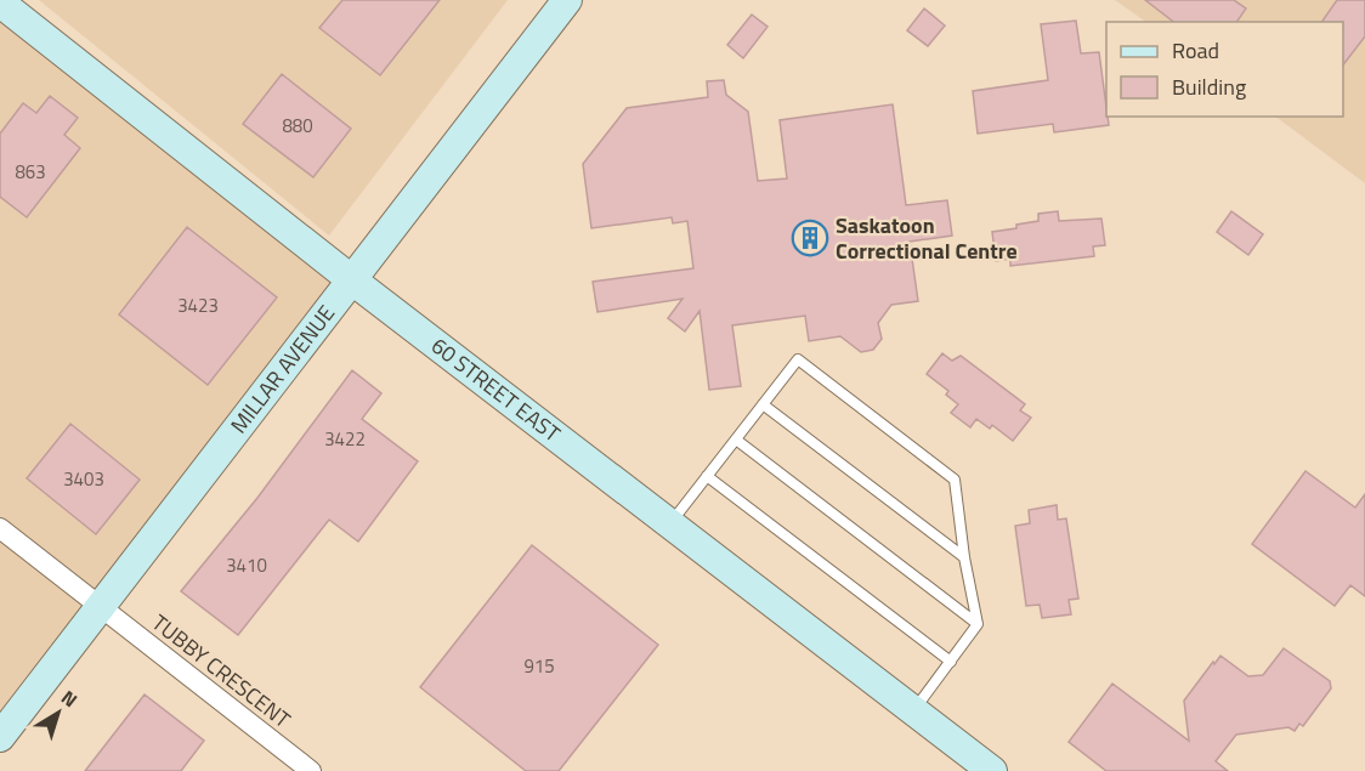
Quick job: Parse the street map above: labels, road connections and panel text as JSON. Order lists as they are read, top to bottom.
{
  "streets": {
    "street": ["MILLAR AVENUE", "60 STREET EAST", "TUBBY CRESCENT"]
  },
  "crossings": [
    ["MILLAR AVENUE", "60 STREET EAST"],
    ["MILLAR AVENUE", "TUBBY CRESCENT"]
  ],
  "places": {
    "building": ["Saskatoon Correctional Centre"]
  },
  "house_numbers": [
    "880",
    "863",
    "3423",
    "3422",
    "3403",
    "3410",
    "915"
  ],
  "legend": ["Road", "Building"],
  "north": "top right"
}
